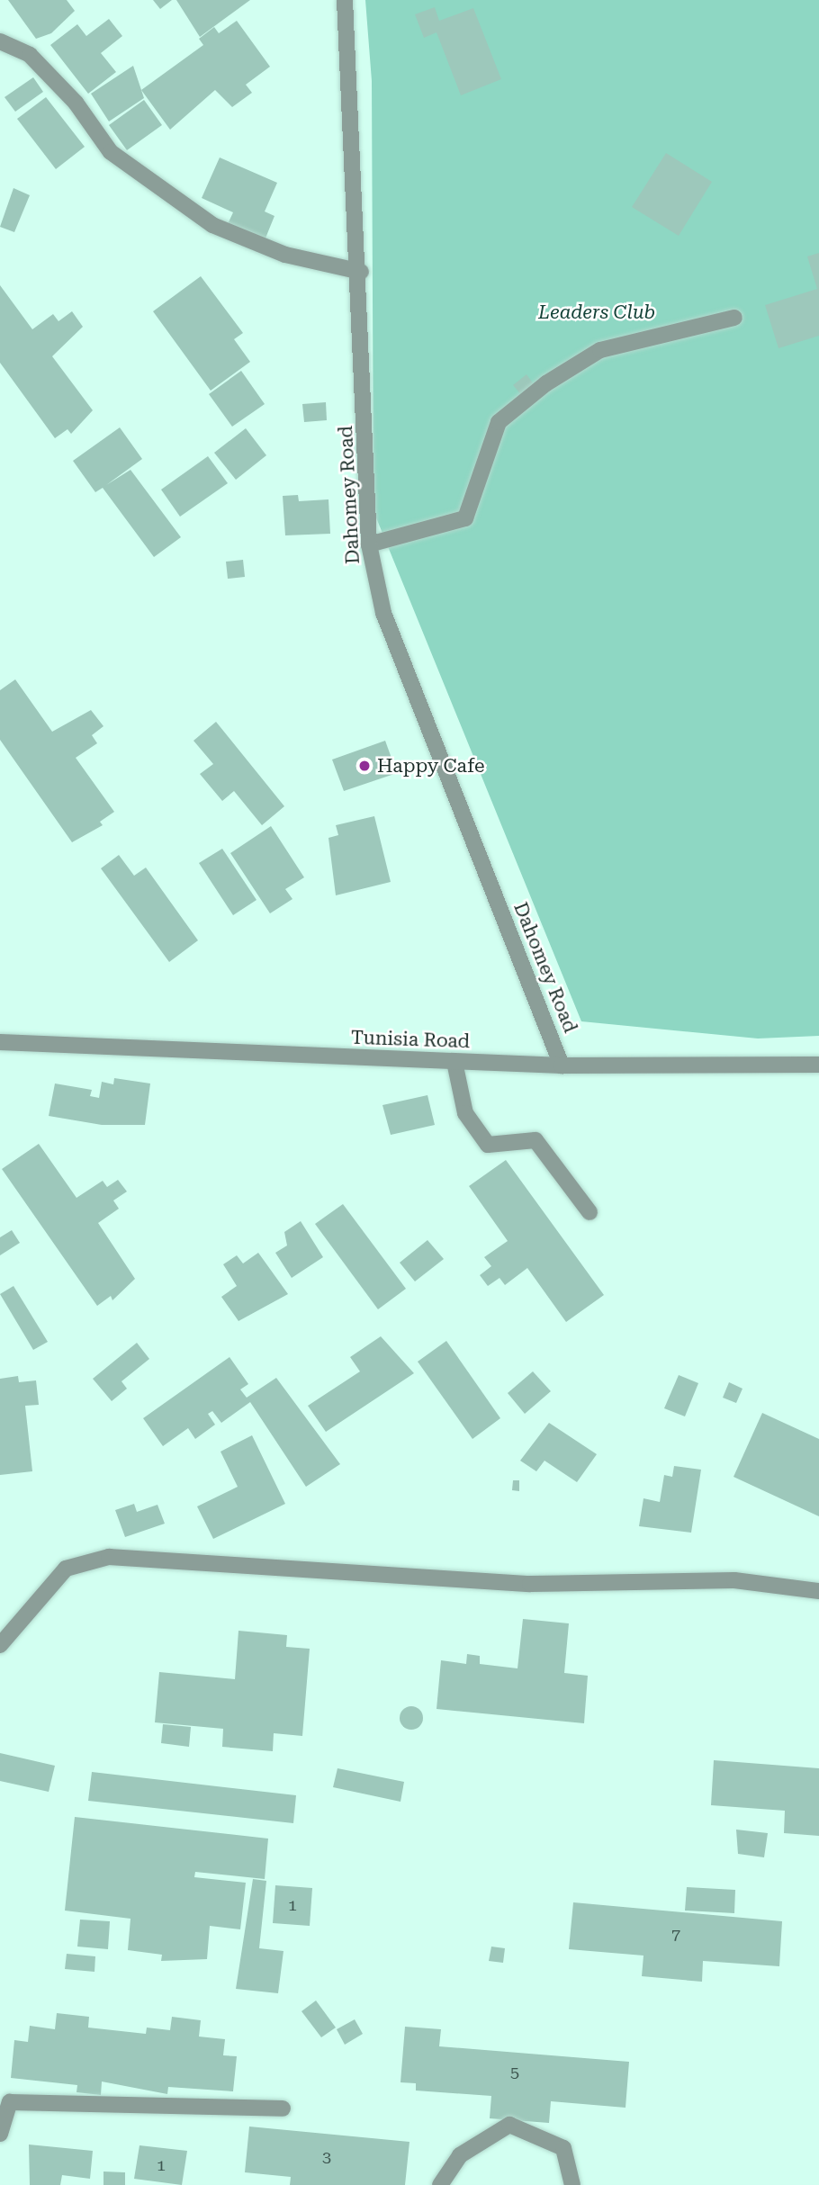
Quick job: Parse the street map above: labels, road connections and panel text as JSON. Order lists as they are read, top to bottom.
{
  "streets": {
    "street": ["Dahomey Road", "Tunisia Road"]
  },
  "crossings": [
    ["Dahomey Road", "Tunisia Road"]
  ],
  "parks": ["Leaders Club"],
  "places": ["Happy Cafe"],
  "house_numbers": [
    "1",
    "7",
    "5",
    "3",
    "1"
  ]
}
